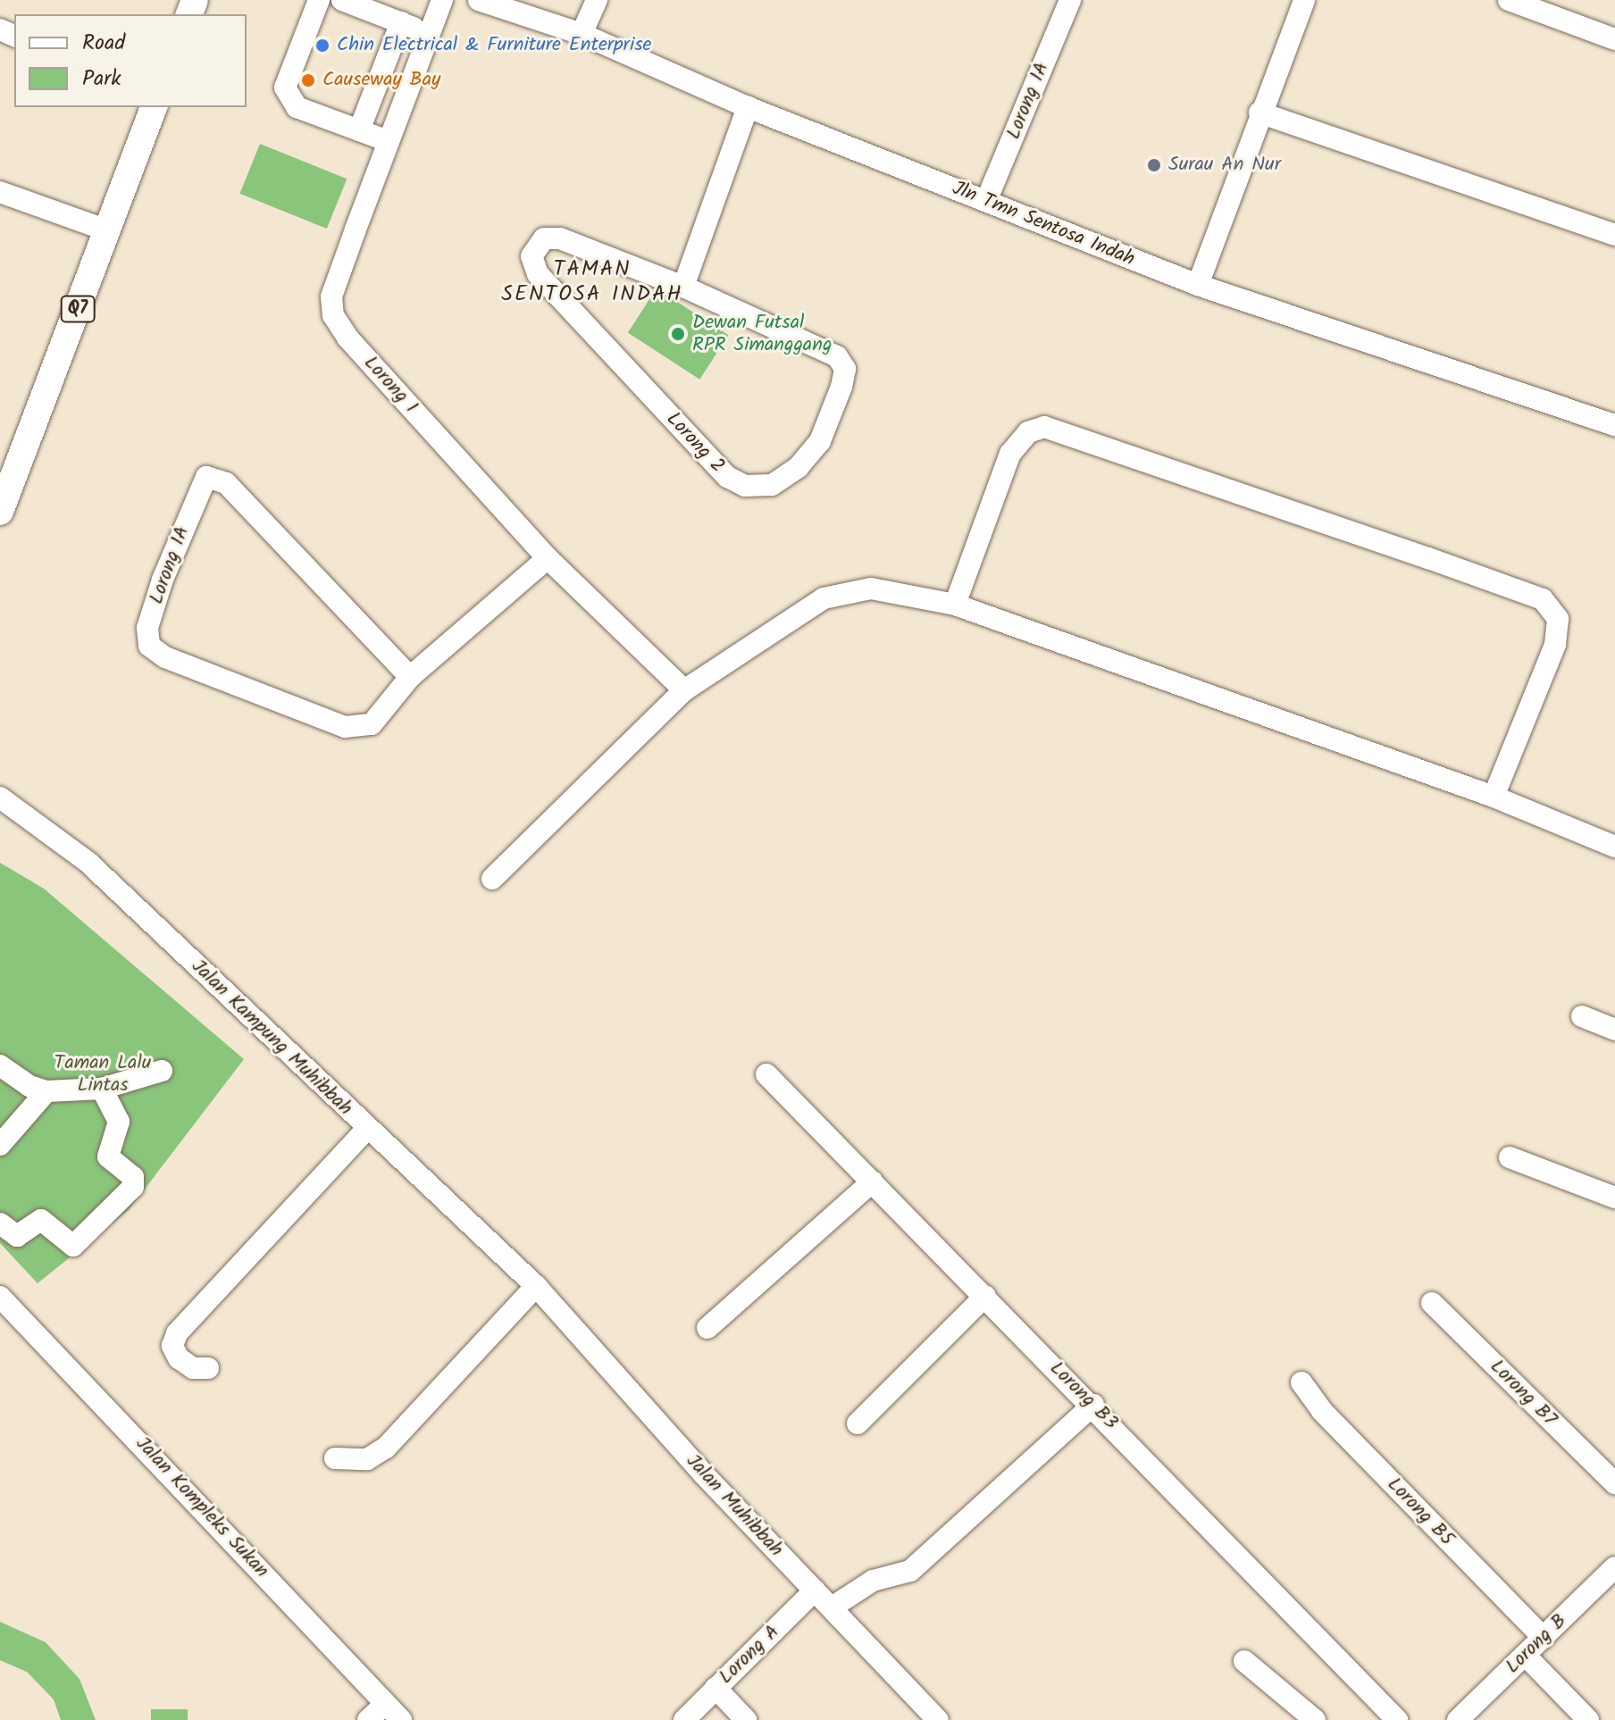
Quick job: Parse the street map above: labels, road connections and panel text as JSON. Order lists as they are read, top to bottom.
{
  "streets": {
    "main road": ["Q7"],
    "street": [
      "Lorong 1A",
      "Jln Tmn Sentosa Indah",
      "Lorong 1",
      "Lorong 2",
      "Jalan Kampung Muhibbah",
      "Lorong B7",
      "Lorong B3",
      "Jalan Muhibbah",
      "Jalan Kompleks Sukan",
      "Lorong B5",
      "Lorong B",
      "Lorong A"
    ]
  },
  "crossings": [
    ["Lorong 1A", "Jln Tmn Sentosa Indah"],
    ["Lorong 1A", "Lorong 1"],
    ["Jalan Kampung Muhibbah", "Jalan Muhibbah"],
    ["Jalan Muhibbah", "Lorong A"],
    ["Lorong B5", "Lorong B"]
  ],
  "districts": ["TAMAN SENTOSA INDAH"],
  "parks": ["Taman Lalu Lintas"],
  "places": [
    "Chin Electrical & Furniture Enterprise",
    "Causeway Bay",
    "Surau An Nur",
    "Dewan Futsal RPR Simanggang"
  ],
  "legend": ["Road", "Park"]
}
